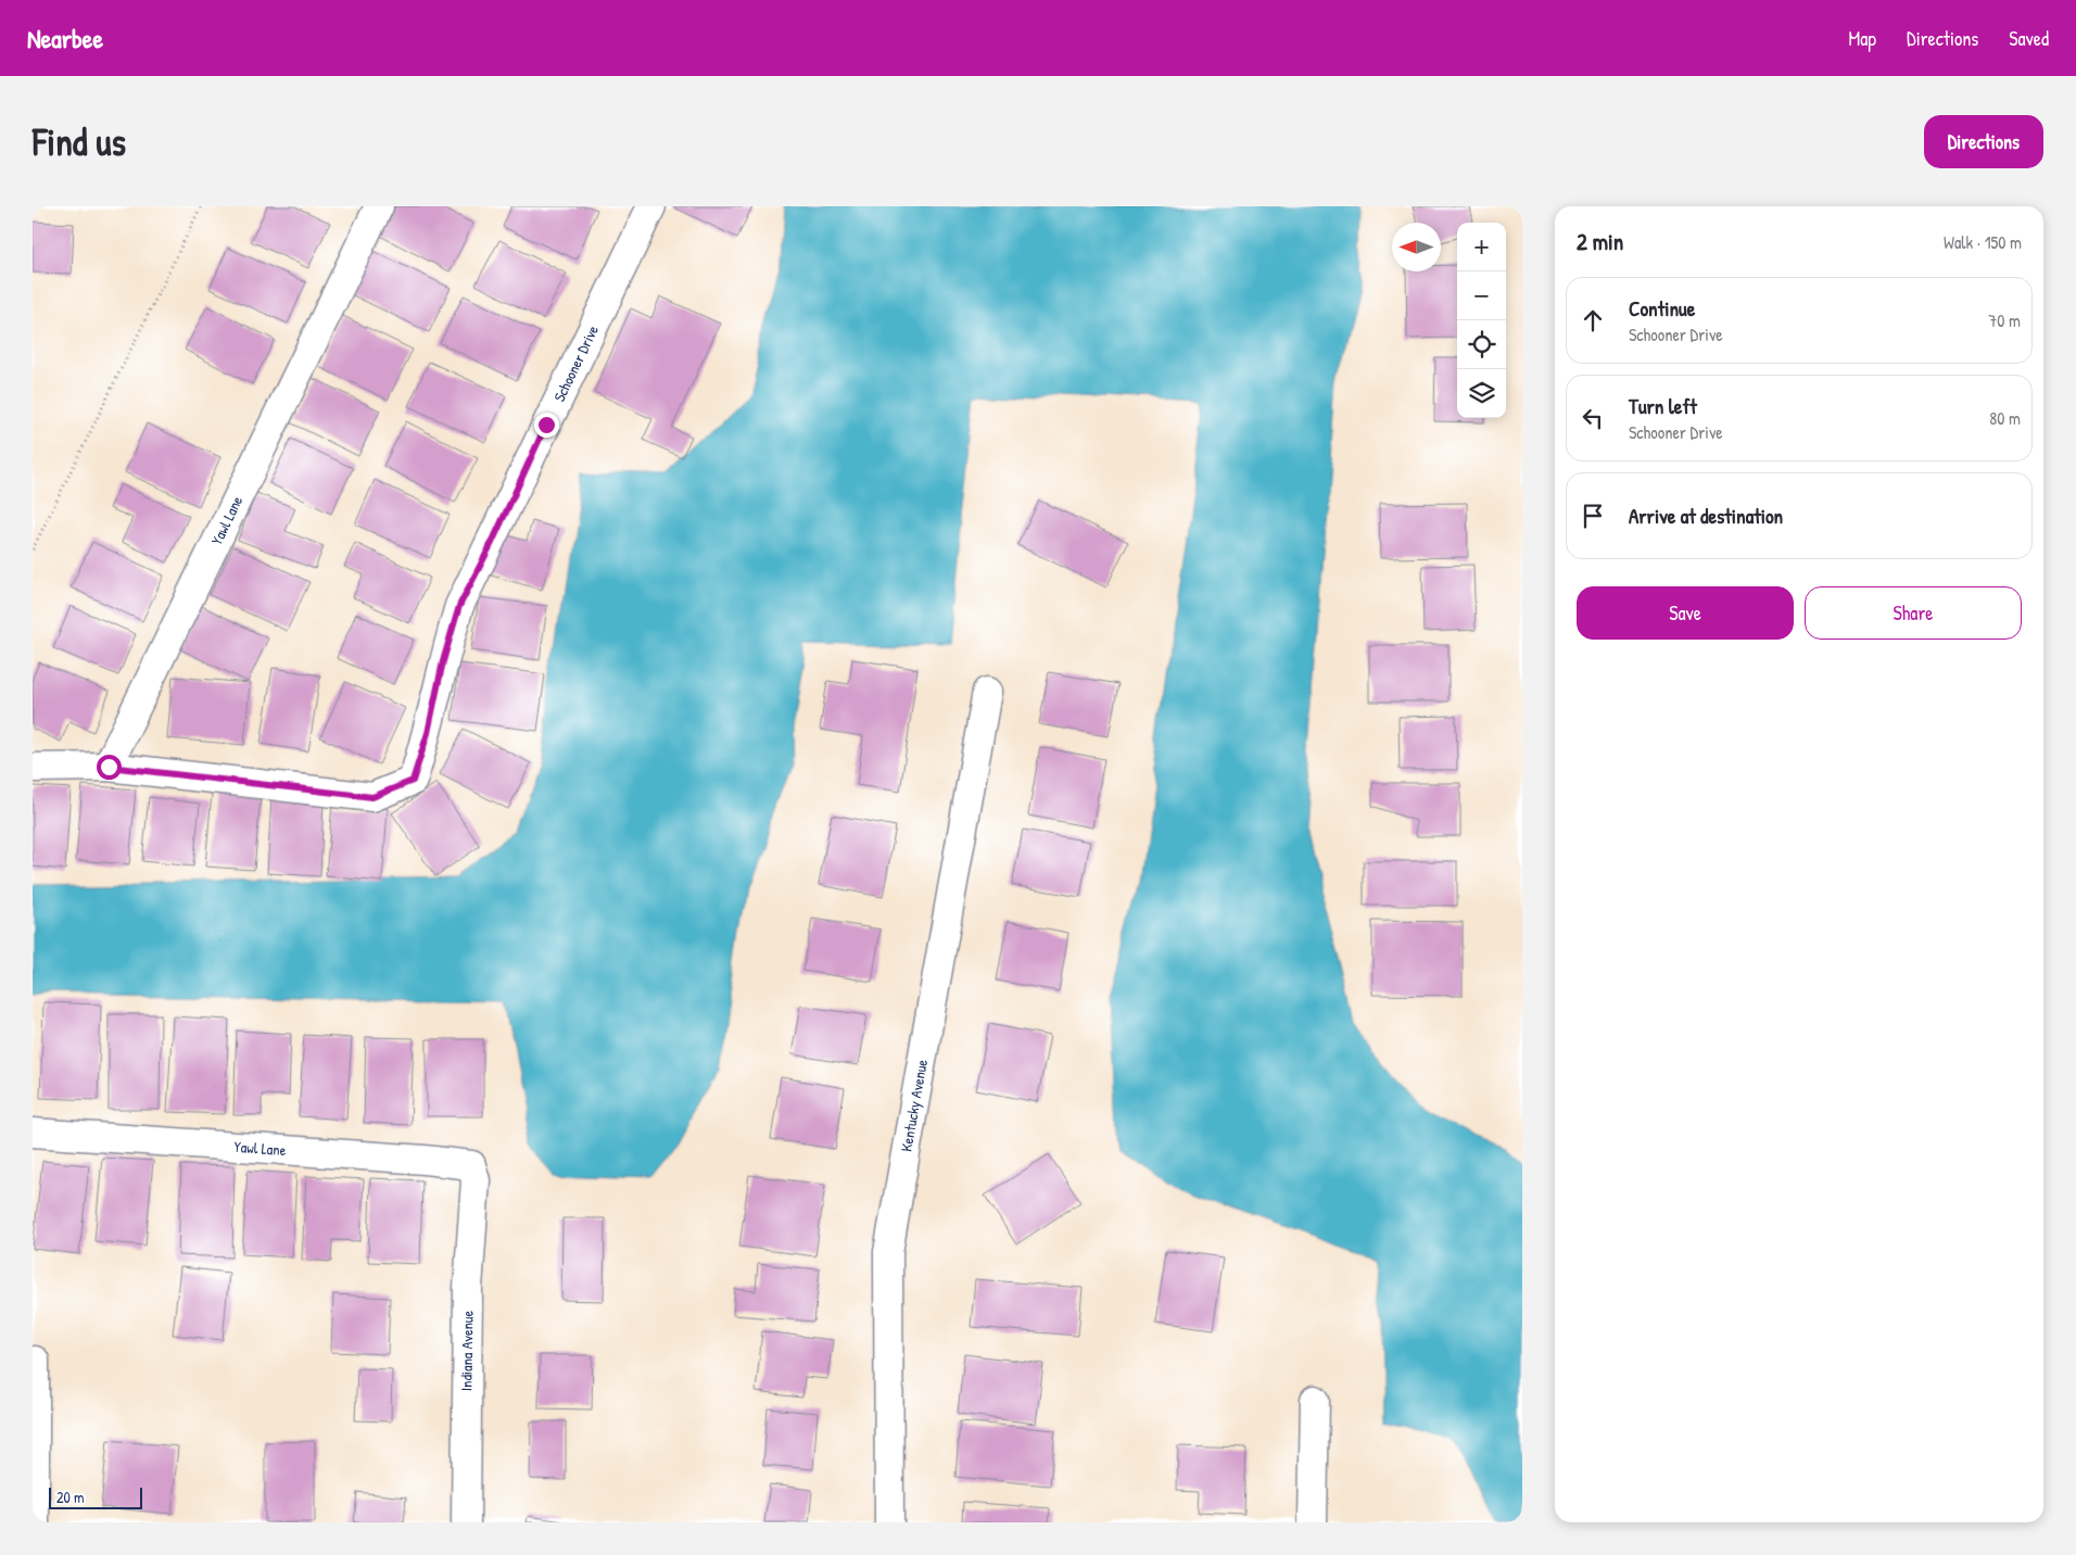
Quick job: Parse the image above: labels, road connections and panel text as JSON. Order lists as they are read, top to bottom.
{
  "streets": {
    "street": [
      "Schooner Drive",
      "Yawl Lane",
      "Kentucky Avenue",
      "Indiana Avenue"
    ]
  },
  "crossings": [
    ["Schooner Drive", "Yawl Lane"],
    ["Yawl Lane", "Indiana Avenue"]
  ],
  "scale_bar": "20 m",
  "north": "left",
  "page": {
    "header": "Nearbee",
    "nav": ["Map", "Directions", "Saved"],
    "buttons": [
      "Directions",
      ["Save", "Share"]
    ],
    "title": "Find us",
    "heading": ["2 min", "Walk · 150 m"],
    "map_buttons": ["+", "−"],
    "list": [
      ["Continue", "Schooner Drive", "70 m"],
      ["Turn left", "Schooner Drive", "80 m"],
      "Arrive at destination"
    ],
    "scale": "20 m"
  }
}
